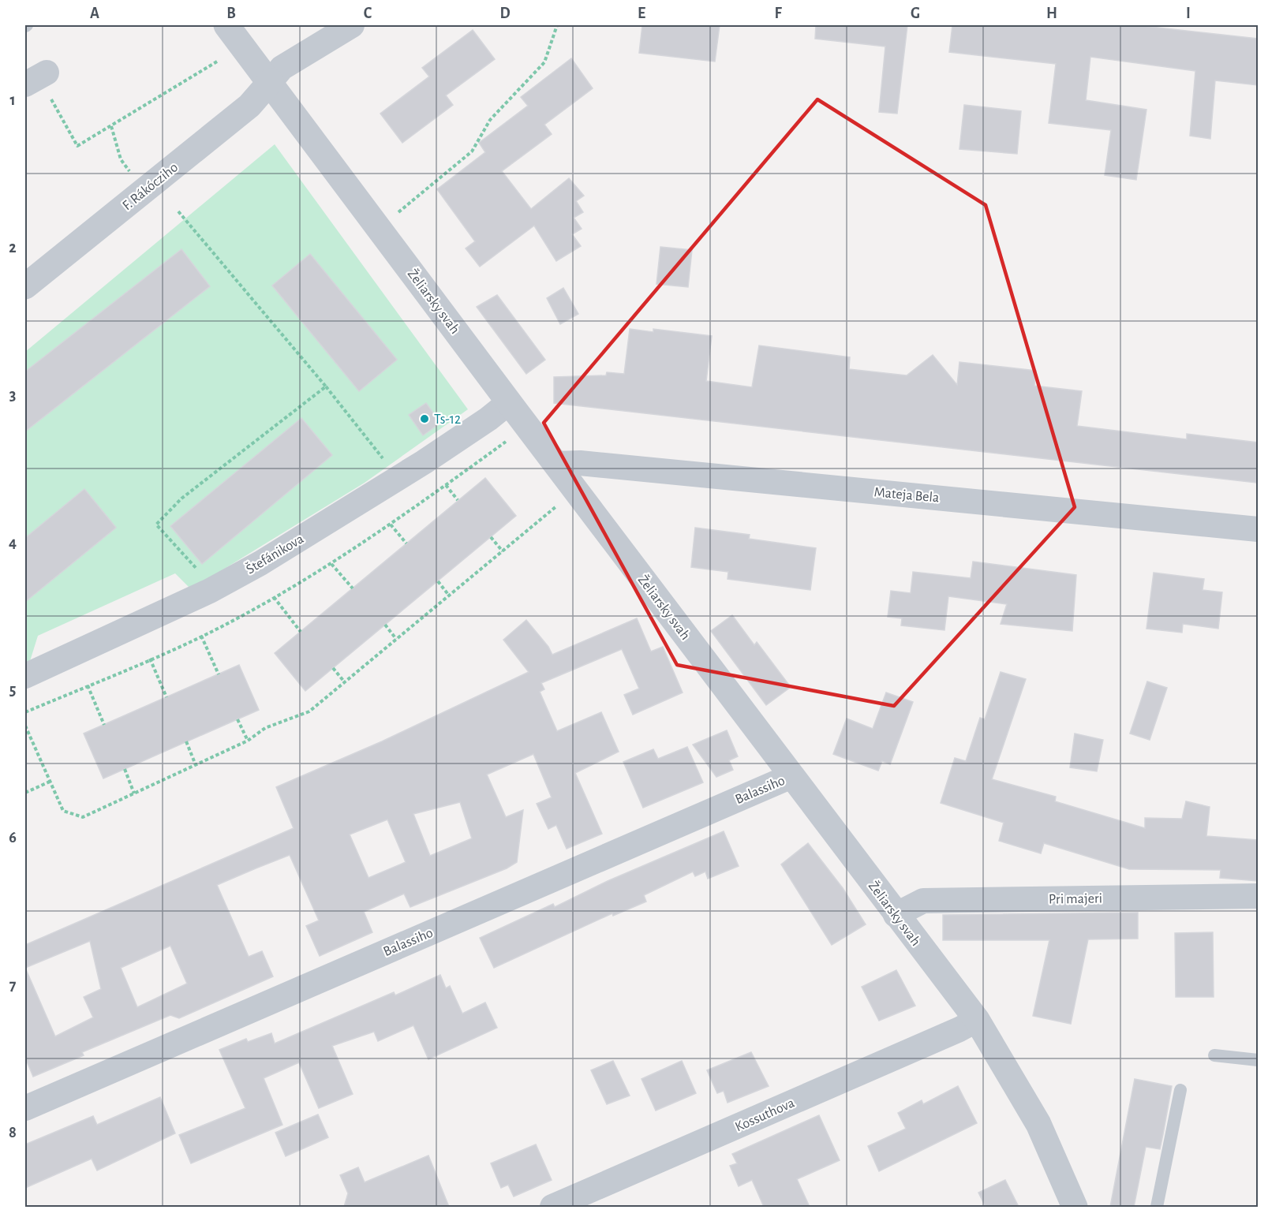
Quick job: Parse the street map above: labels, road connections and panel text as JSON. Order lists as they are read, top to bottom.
{
  "streets": {
    "street": [
      "F. Rákócziho",
      "Želiarsky svah",
      "Mateja Bela",
      "Štefánikova",
      "Balassiho",
      "Pri majeri",
      "Kossuthova"
    ]
  },
  "crossings": [
    ["F. Rákócziho", "Želiarsky svah"],
    ["Želiarsky svah", "Mateja Bela"],
    ["Želiarsky svah", "Štefánikova"],
    ["Želiarsky svah", "Balassiho"],
    ["Želiarsky svah", "Pri majeri"],
    ["Želiarsky svah", "Kossuthova"]
  ],
  "places": ["Ts-12"],
  "grid": {
    "columns": [
      "A",
      "B",
      "C",
      "D",
      "E",
      "F",
      "G",
      "H",
      "I"
    ],
    "rows": [
      "1",
      "2",
      "3",
      "4",
      "5",
      "6",
      "7",
      "8"
    ]
  }
}
